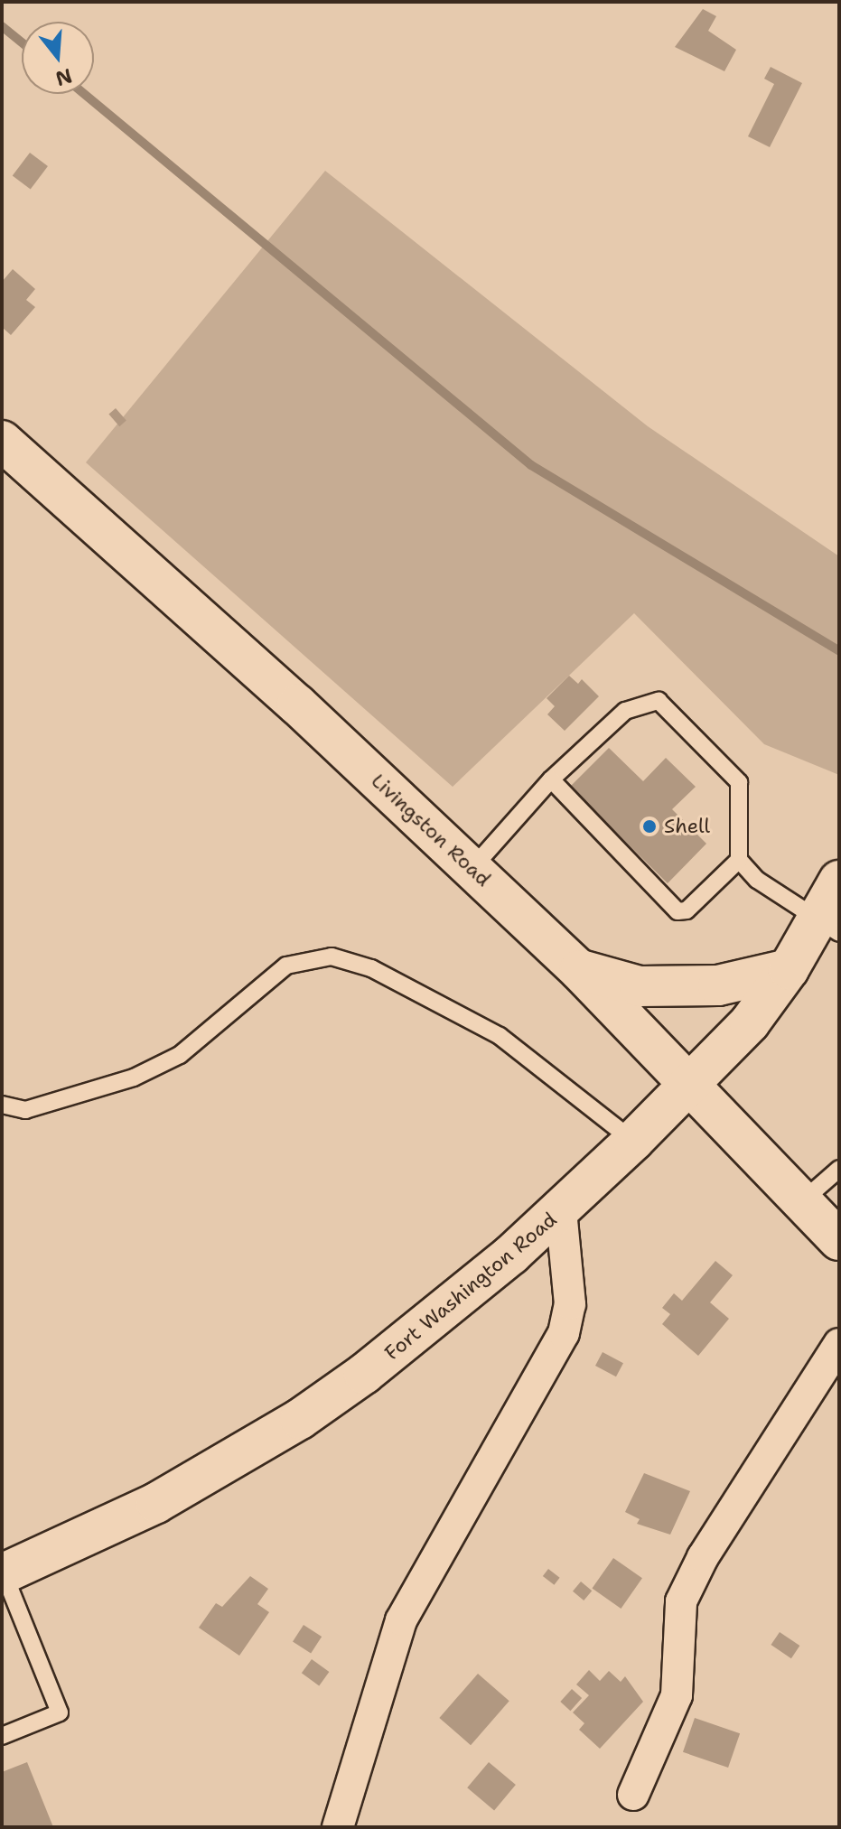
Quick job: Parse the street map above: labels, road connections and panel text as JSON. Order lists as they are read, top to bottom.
{
  "streets": {
    "main road": ["Livingston Road", "Fort Washington Road"]
  },
  "crossings": [
    ["Livingston Road", "Fort Washington Road"]
  ],
  "places": ["Shell"],
  "north": "bottom"
}
